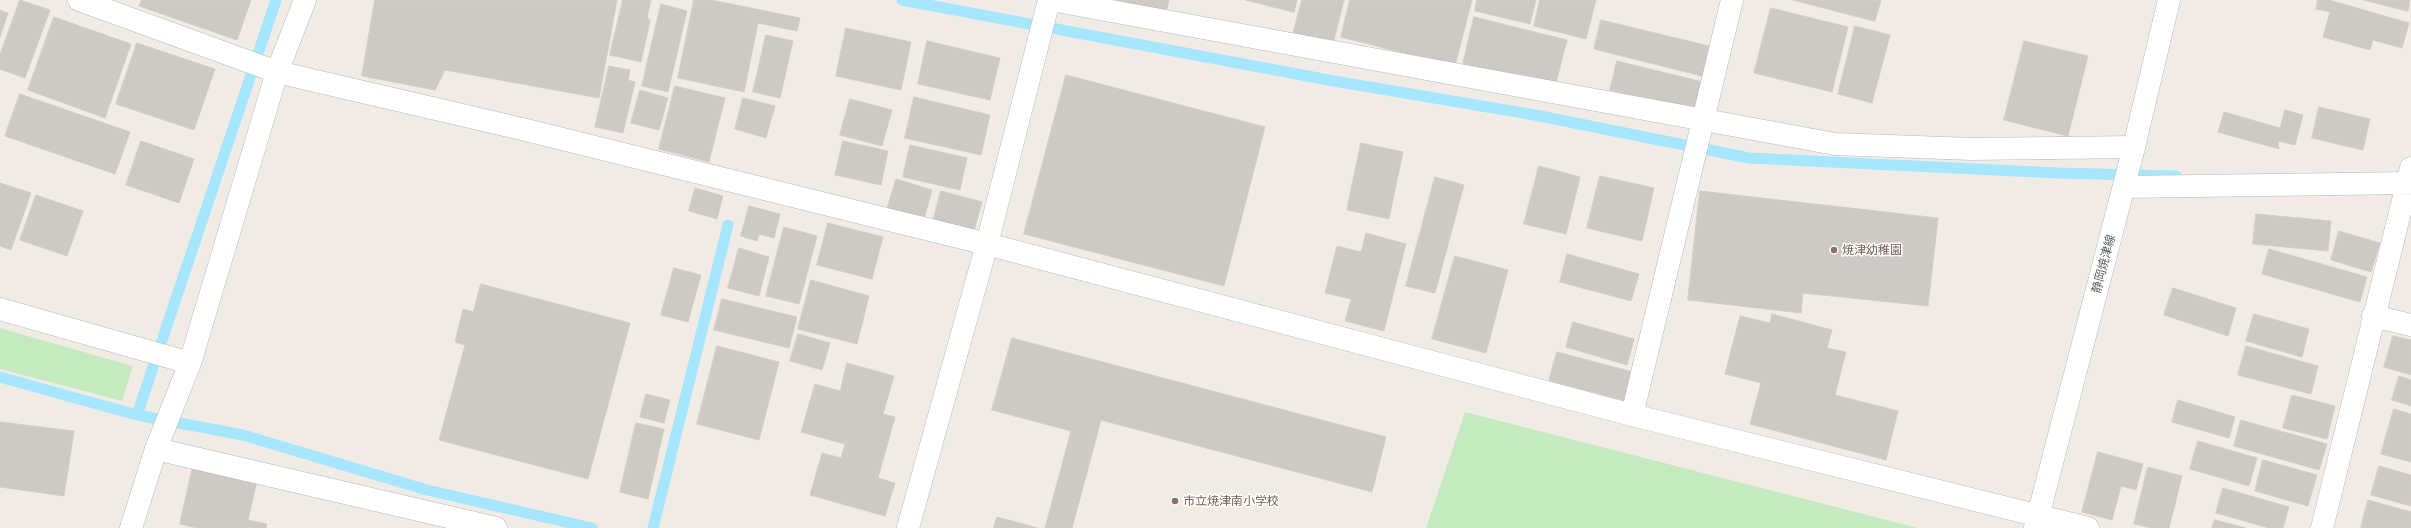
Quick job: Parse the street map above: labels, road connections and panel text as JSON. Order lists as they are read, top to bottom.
{
  "streets": {
    "street": ["静岡焼津線"]
  },
  "places": ["焼津幼稚園", "市立焼津南小学校"]
}
